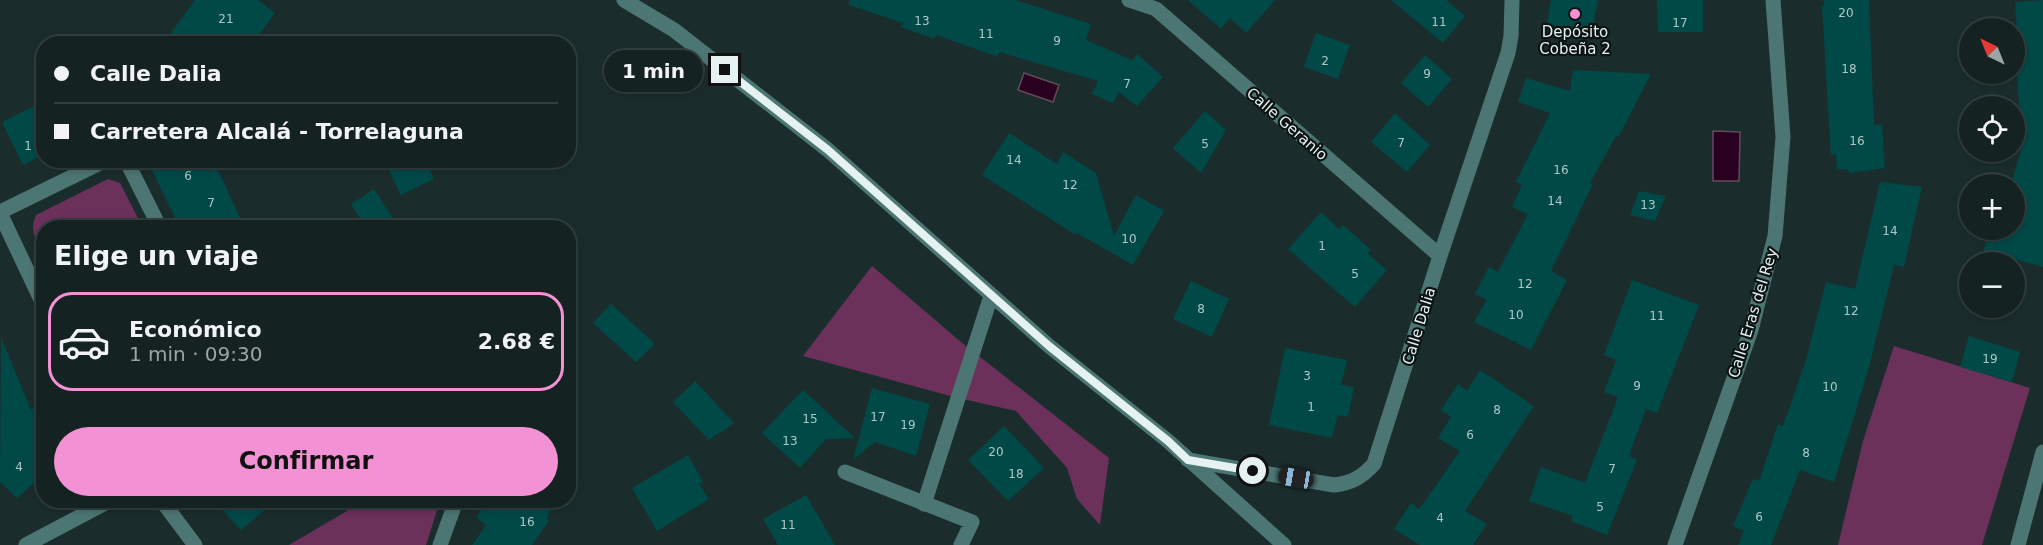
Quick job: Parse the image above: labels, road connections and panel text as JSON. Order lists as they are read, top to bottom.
{
  "streets": {
    "street": ["Calle Geranio", "Calle Eras del Rey", "Calle Dalia"]
  },
  "crossings": [
    ["Calle Geranio", "Calle Dalia"]
  ],
  "places": ["Depósito Cobeña 2"],
  "house_numbers": [
    "20",
    "21",
    "13",
    "11",
    "17",
    "11",
    "9",
    "2",
    "18",
    "9",
    "7",
    "16",
    "7",
    "5",
    "1",
    "14",
    "16",
    "6",
    "12",
    "14",
    "7",
    "13",
    "14",
    "10",
    "1",
    "5",
    "12",
    "8",
    "12",
    "10",
    "11",
    "19",
    "3",
    "9",
    "10",
    "1",
    "8",
    "17",
    "15",
    "19",
    "6",
    "13",
    "20",
    "8",
    "4",
    "7",
    "18",
    "5",
    "6",
    "4",
    "16",
    "11"
  ],
  "north": "top left",
  "page": {
    "map_buttons": ["+", "−"],
    "banner": ["Calle Dalia", "Carretera Alcalá - Torrelaguna"],
    "bubble": "1 min",
    "heading": "Elige un viaje",
    "list": [
      {
        "name": "Económico",
        "note": "1 min · 09:30",
        "value": "2.68 €"
      }
    ],
    "buttons": "Confirmar"
  }
}
